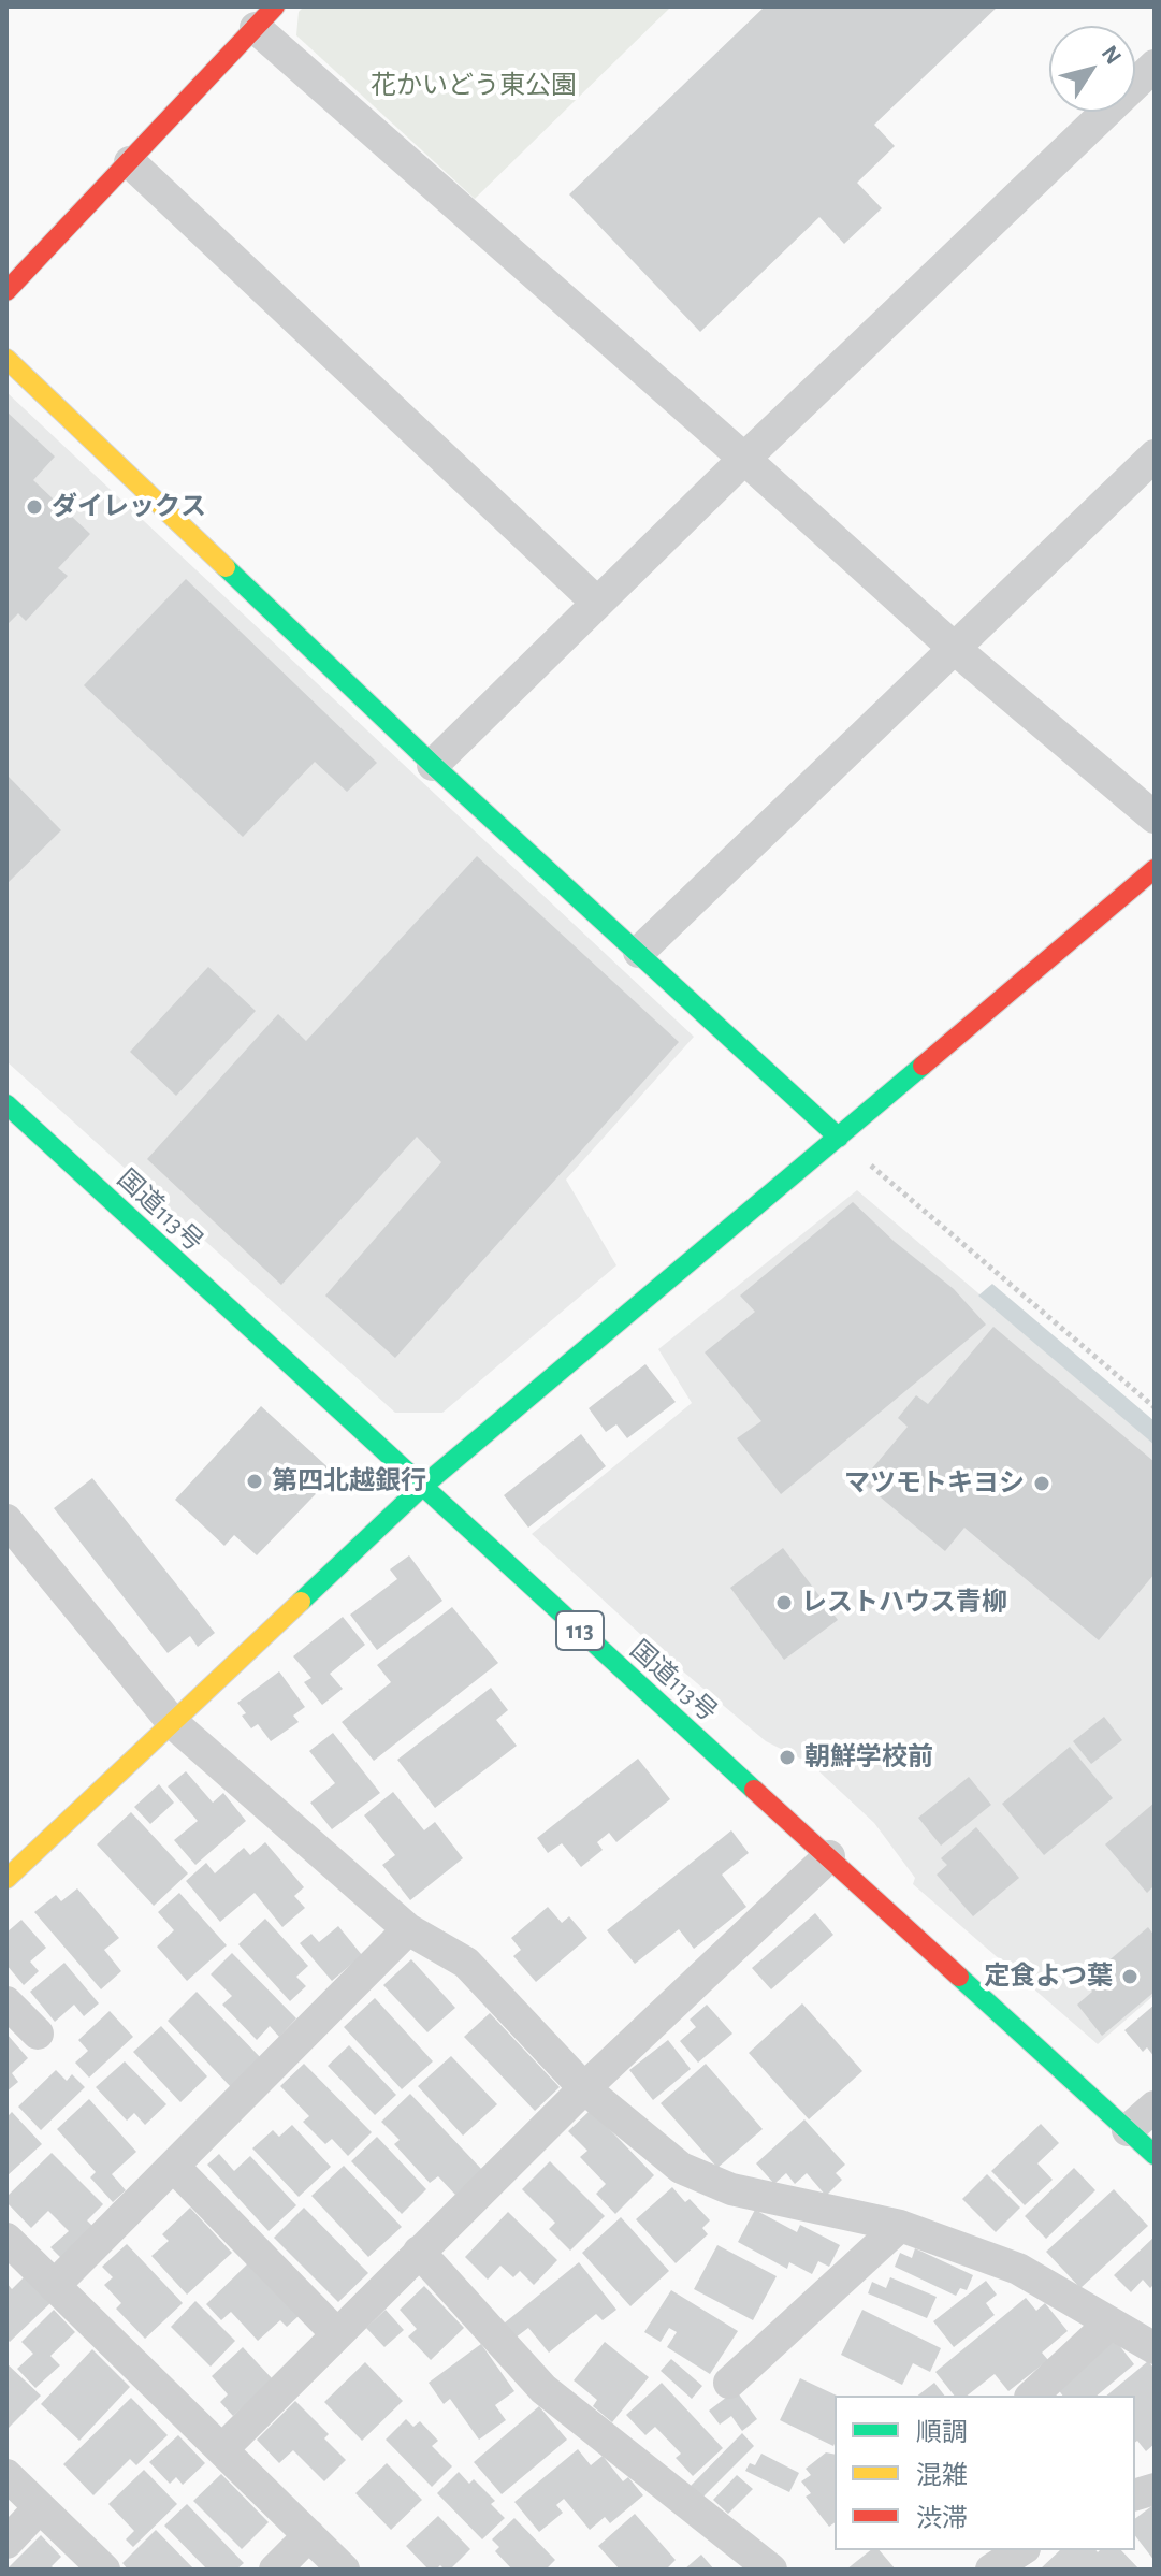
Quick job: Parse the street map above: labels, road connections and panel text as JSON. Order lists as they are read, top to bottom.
{
  "streets": {
    "main road": ["国道113号", "113"]
  },
  "parks": ["花かいどう東公園"],
  "places": [
    "ダイレックス",
    "第四北越銀行",
    "マツモトキヨシ",
    "レストハウス青柳",
    "朝鮮学校前",
    "定食よつ葉"
  ],
  "legend": ["順調", "混雑", "渋滞"],
  "north": "top right"
}
